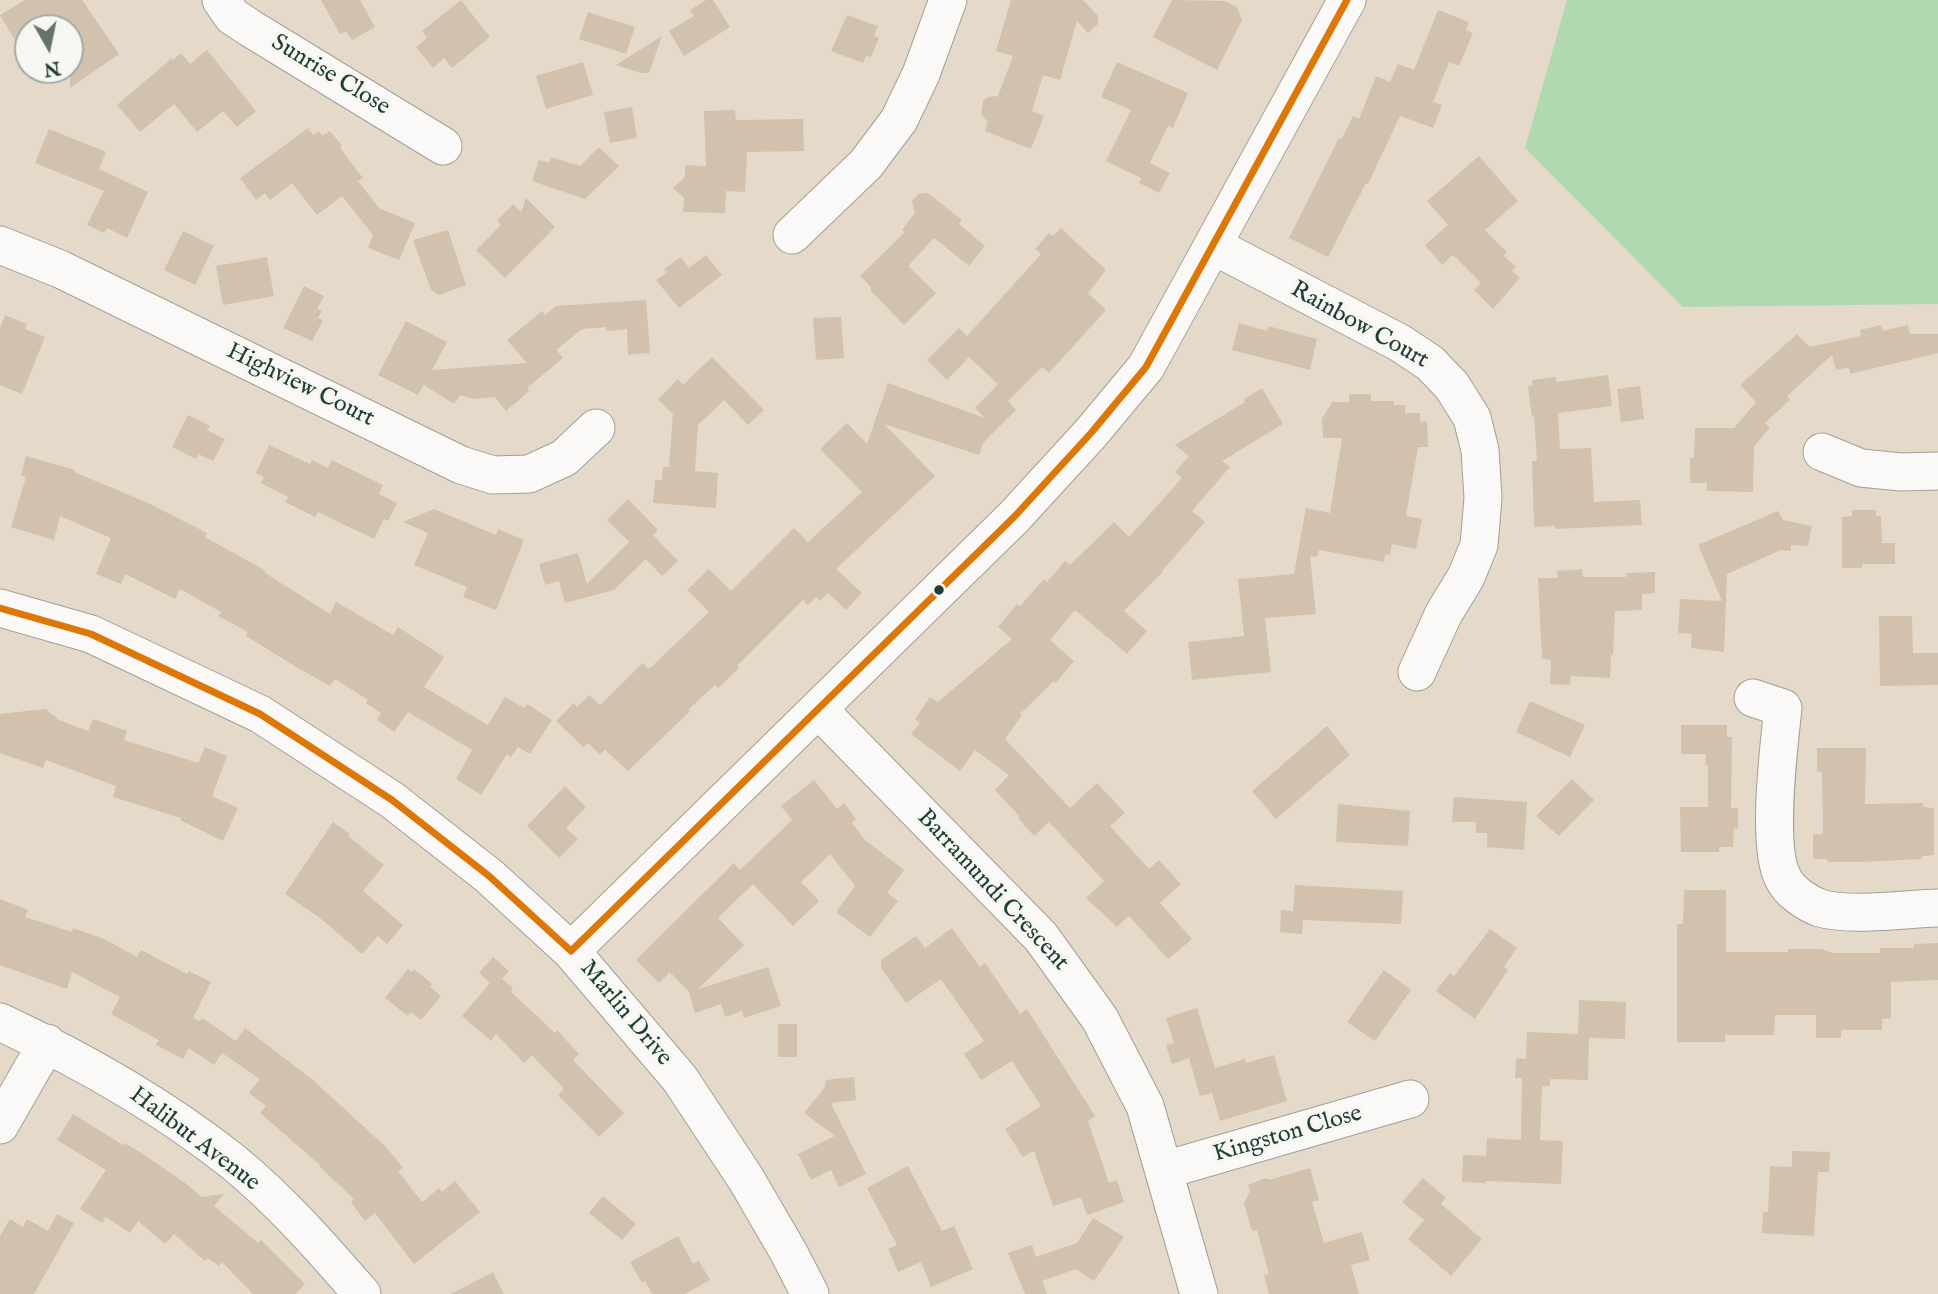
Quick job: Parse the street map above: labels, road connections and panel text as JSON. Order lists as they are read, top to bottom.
{
  "streets": {
    "street": [
      "Sunrise Close",
      "Rainbow Court",
      "Highview Court",
      "Barramundi Crescent",
      "Marlin Drive",
      "Kingston Close",
      "Halibut Avenue"
    ]
  },
  "crossings": [
    ["Barramundi Crescent", "Kingston Close"]
  ],
  "north": "bottom"
}
